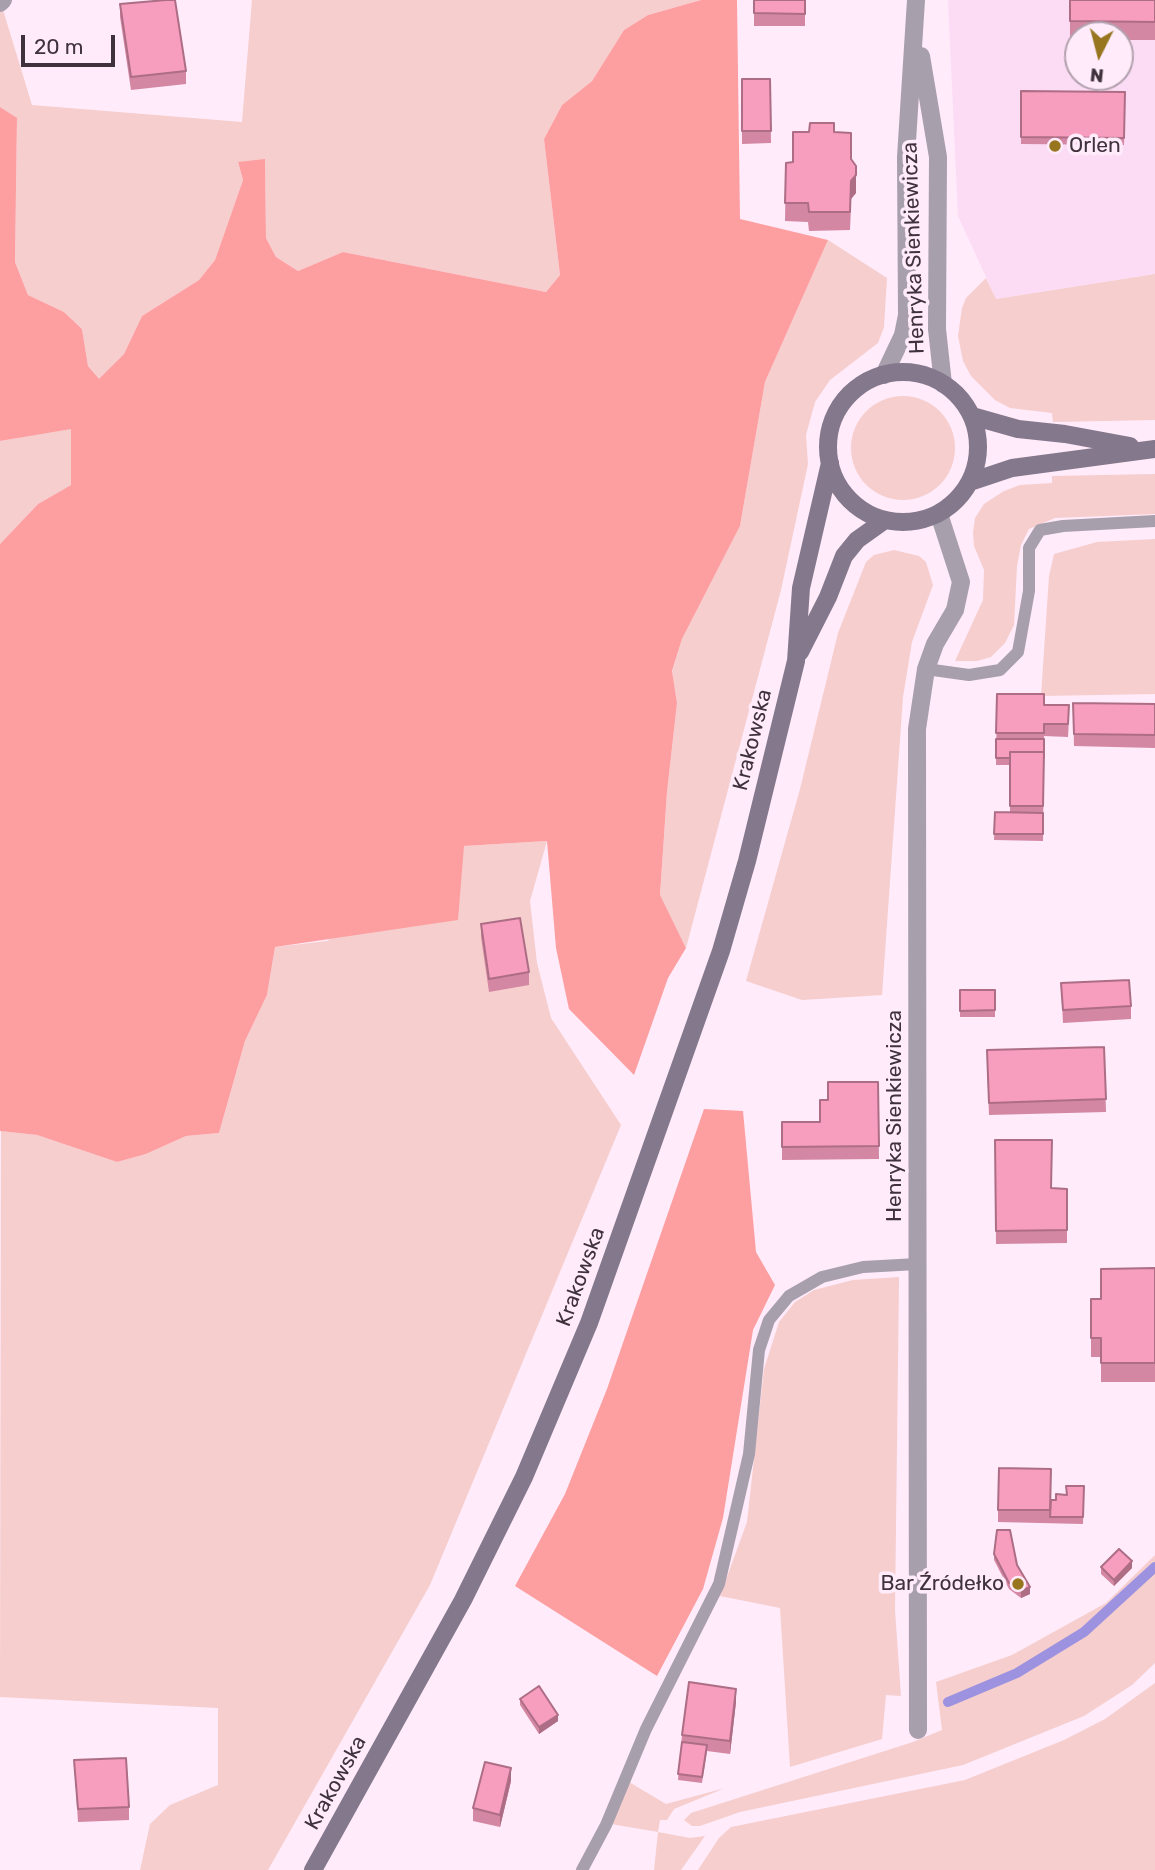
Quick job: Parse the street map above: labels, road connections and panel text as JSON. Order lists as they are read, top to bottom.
{
  "streets": {
    "main road": ["Krakowska"],
    "street": ["Henryka Sienkiewicza"]
  },
  "crossings": [
    ["Henryka Sienkiewicza", "Krakowska"]
  ],
  "places": ["Orlen", "Bar Źródełko"],
  "scale_bar": "20 m",
  "north": "bottom"
}
